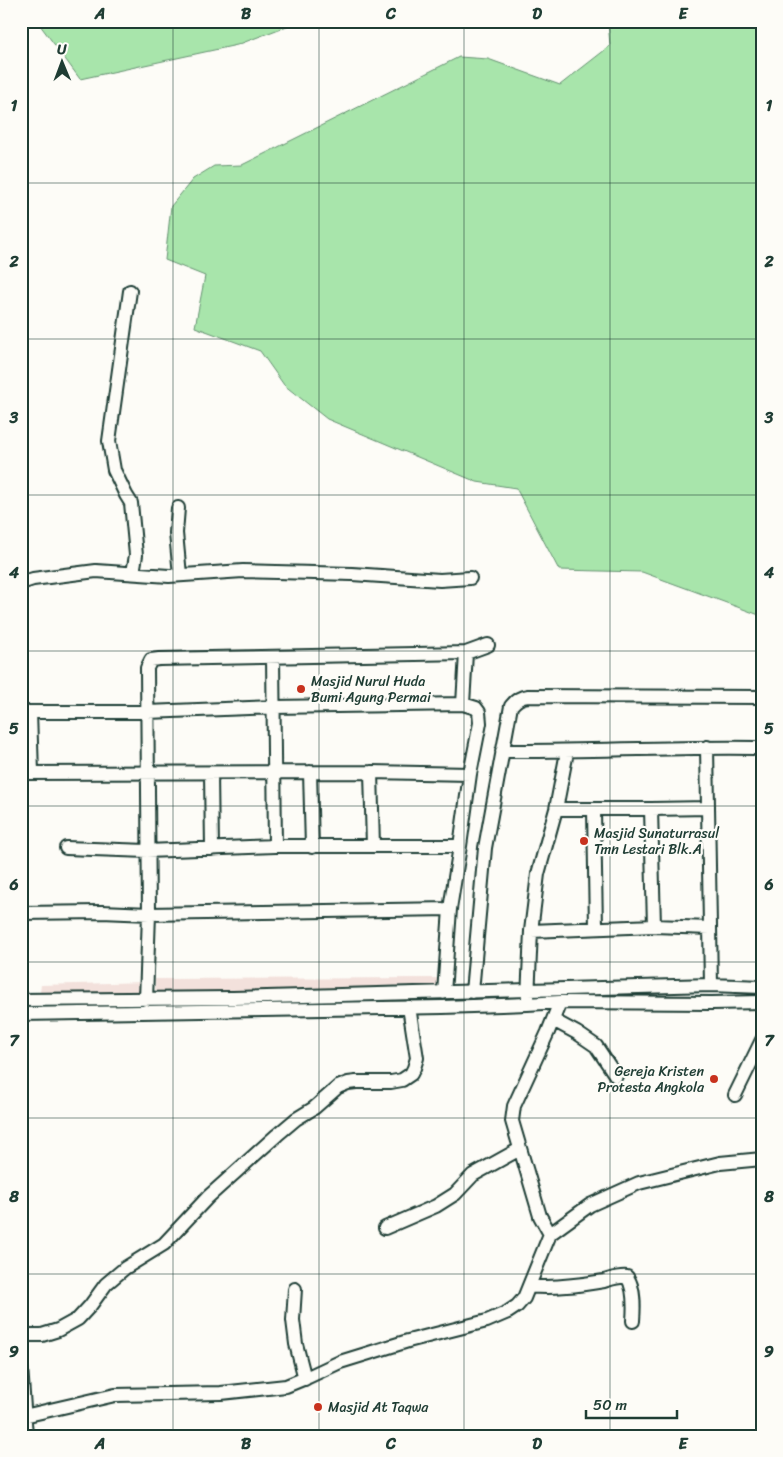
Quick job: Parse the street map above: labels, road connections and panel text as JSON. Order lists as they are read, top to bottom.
{
  "places": [
    "Masjid Nurul Huda Bumi Agung Permai",
    "Masjid Sunaturrasul Tmn Lestari Blk.A",
    "Gereja Kristen Protesta Angkola",
    "Masjid At Taqwa"
  ],
  "scale_bar": "50 m",
  "north": "top",
  "grid": {
    "columns": [
      "A",
      "B",
      "C",
      "D",
      "E"
    ],
    "rows": [
      "1",
      "2",
      "3",
      "4",
      "5",
      "6",
      "7",
      "8",
      "9"
    ]
  }
}
